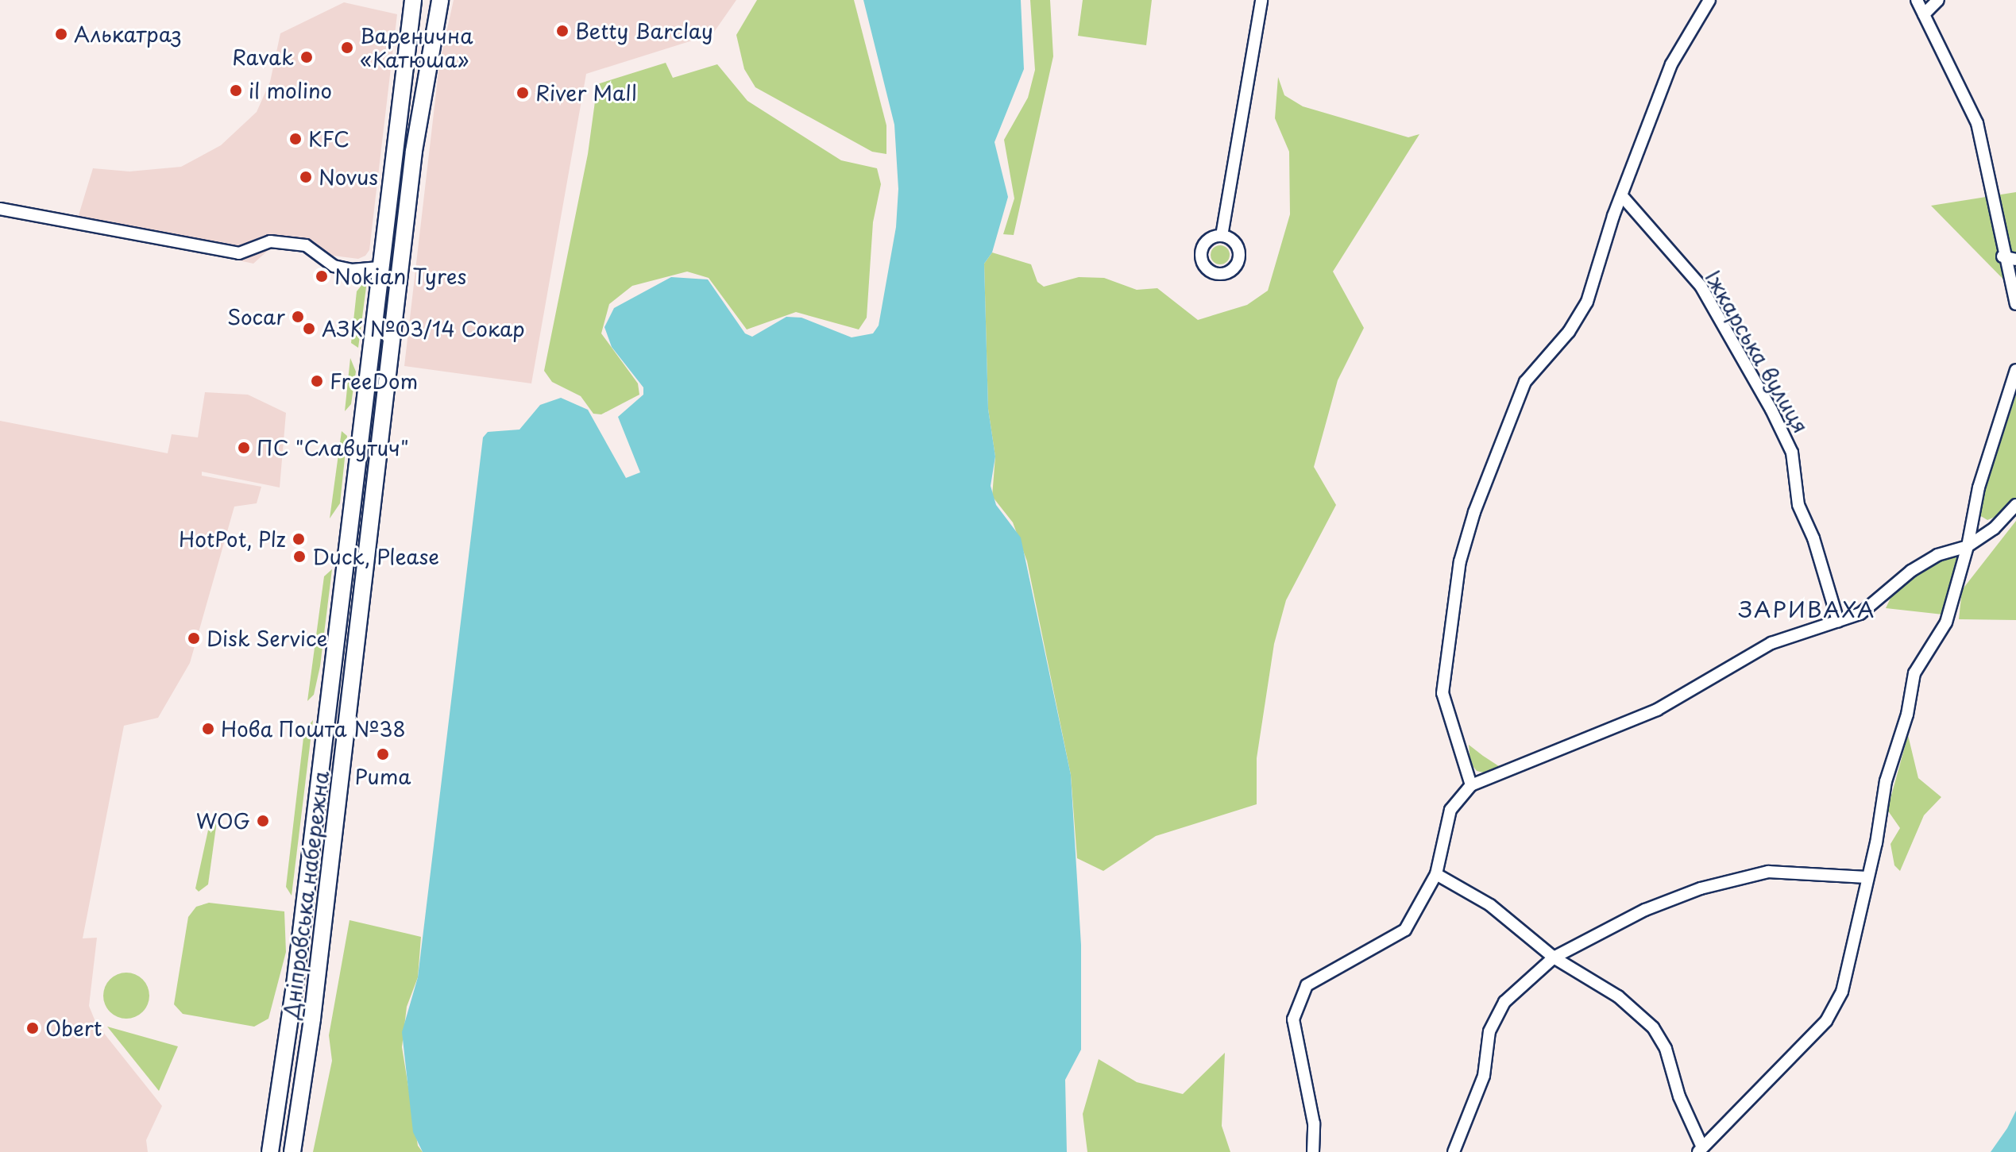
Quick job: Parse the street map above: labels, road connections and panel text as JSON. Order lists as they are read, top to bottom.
{
  "streets": {
    "main road": ["Дніпровська набережна"],
    "street": ["Іжкарська вулиця"]
  },
  "districts": ["ЗАРИВАХА"],
  "places": [
    "Betty Barclay",
    "Алькатраз",
    "Варенична «Катюша»",
    "Ravak",
    "il molino",
    "River Mall",
    "KFC",
    "Novus",
    "Nokian Tyres",
    "Socar",
    "АЗК №03/14 Сокар",
    "FreeDom",
    "ПС \"Славутич\"",
    "HotPot, Plz",
    "Duck, Please",
    "Disk Service",
    "Нова Пошта №38",
    "Puma",
    "WOG",
    "Obert"
  ]
}
